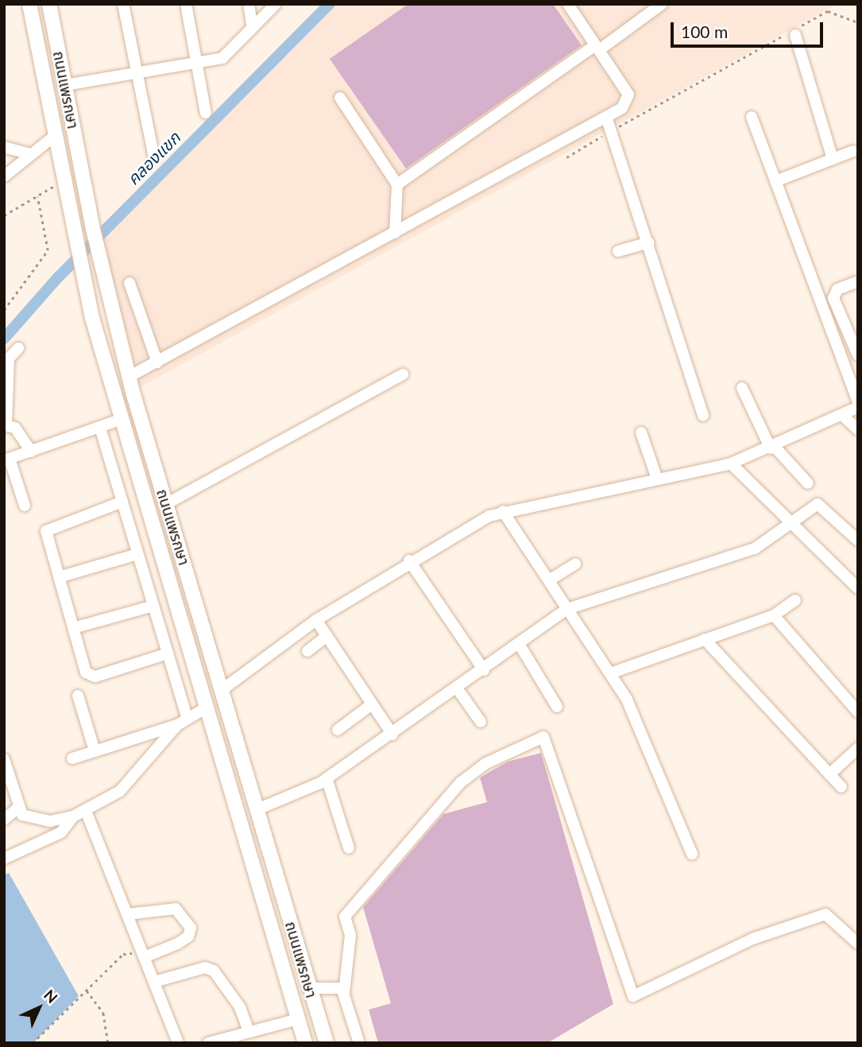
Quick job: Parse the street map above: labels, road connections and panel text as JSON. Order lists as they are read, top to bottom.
{
  "streets": {
    "main road": ["ถนนแพรกษา"]
  },
  "water": ["คลองแขก"],
  "scale_bar": "100 m",
  "north": "top right"
}
